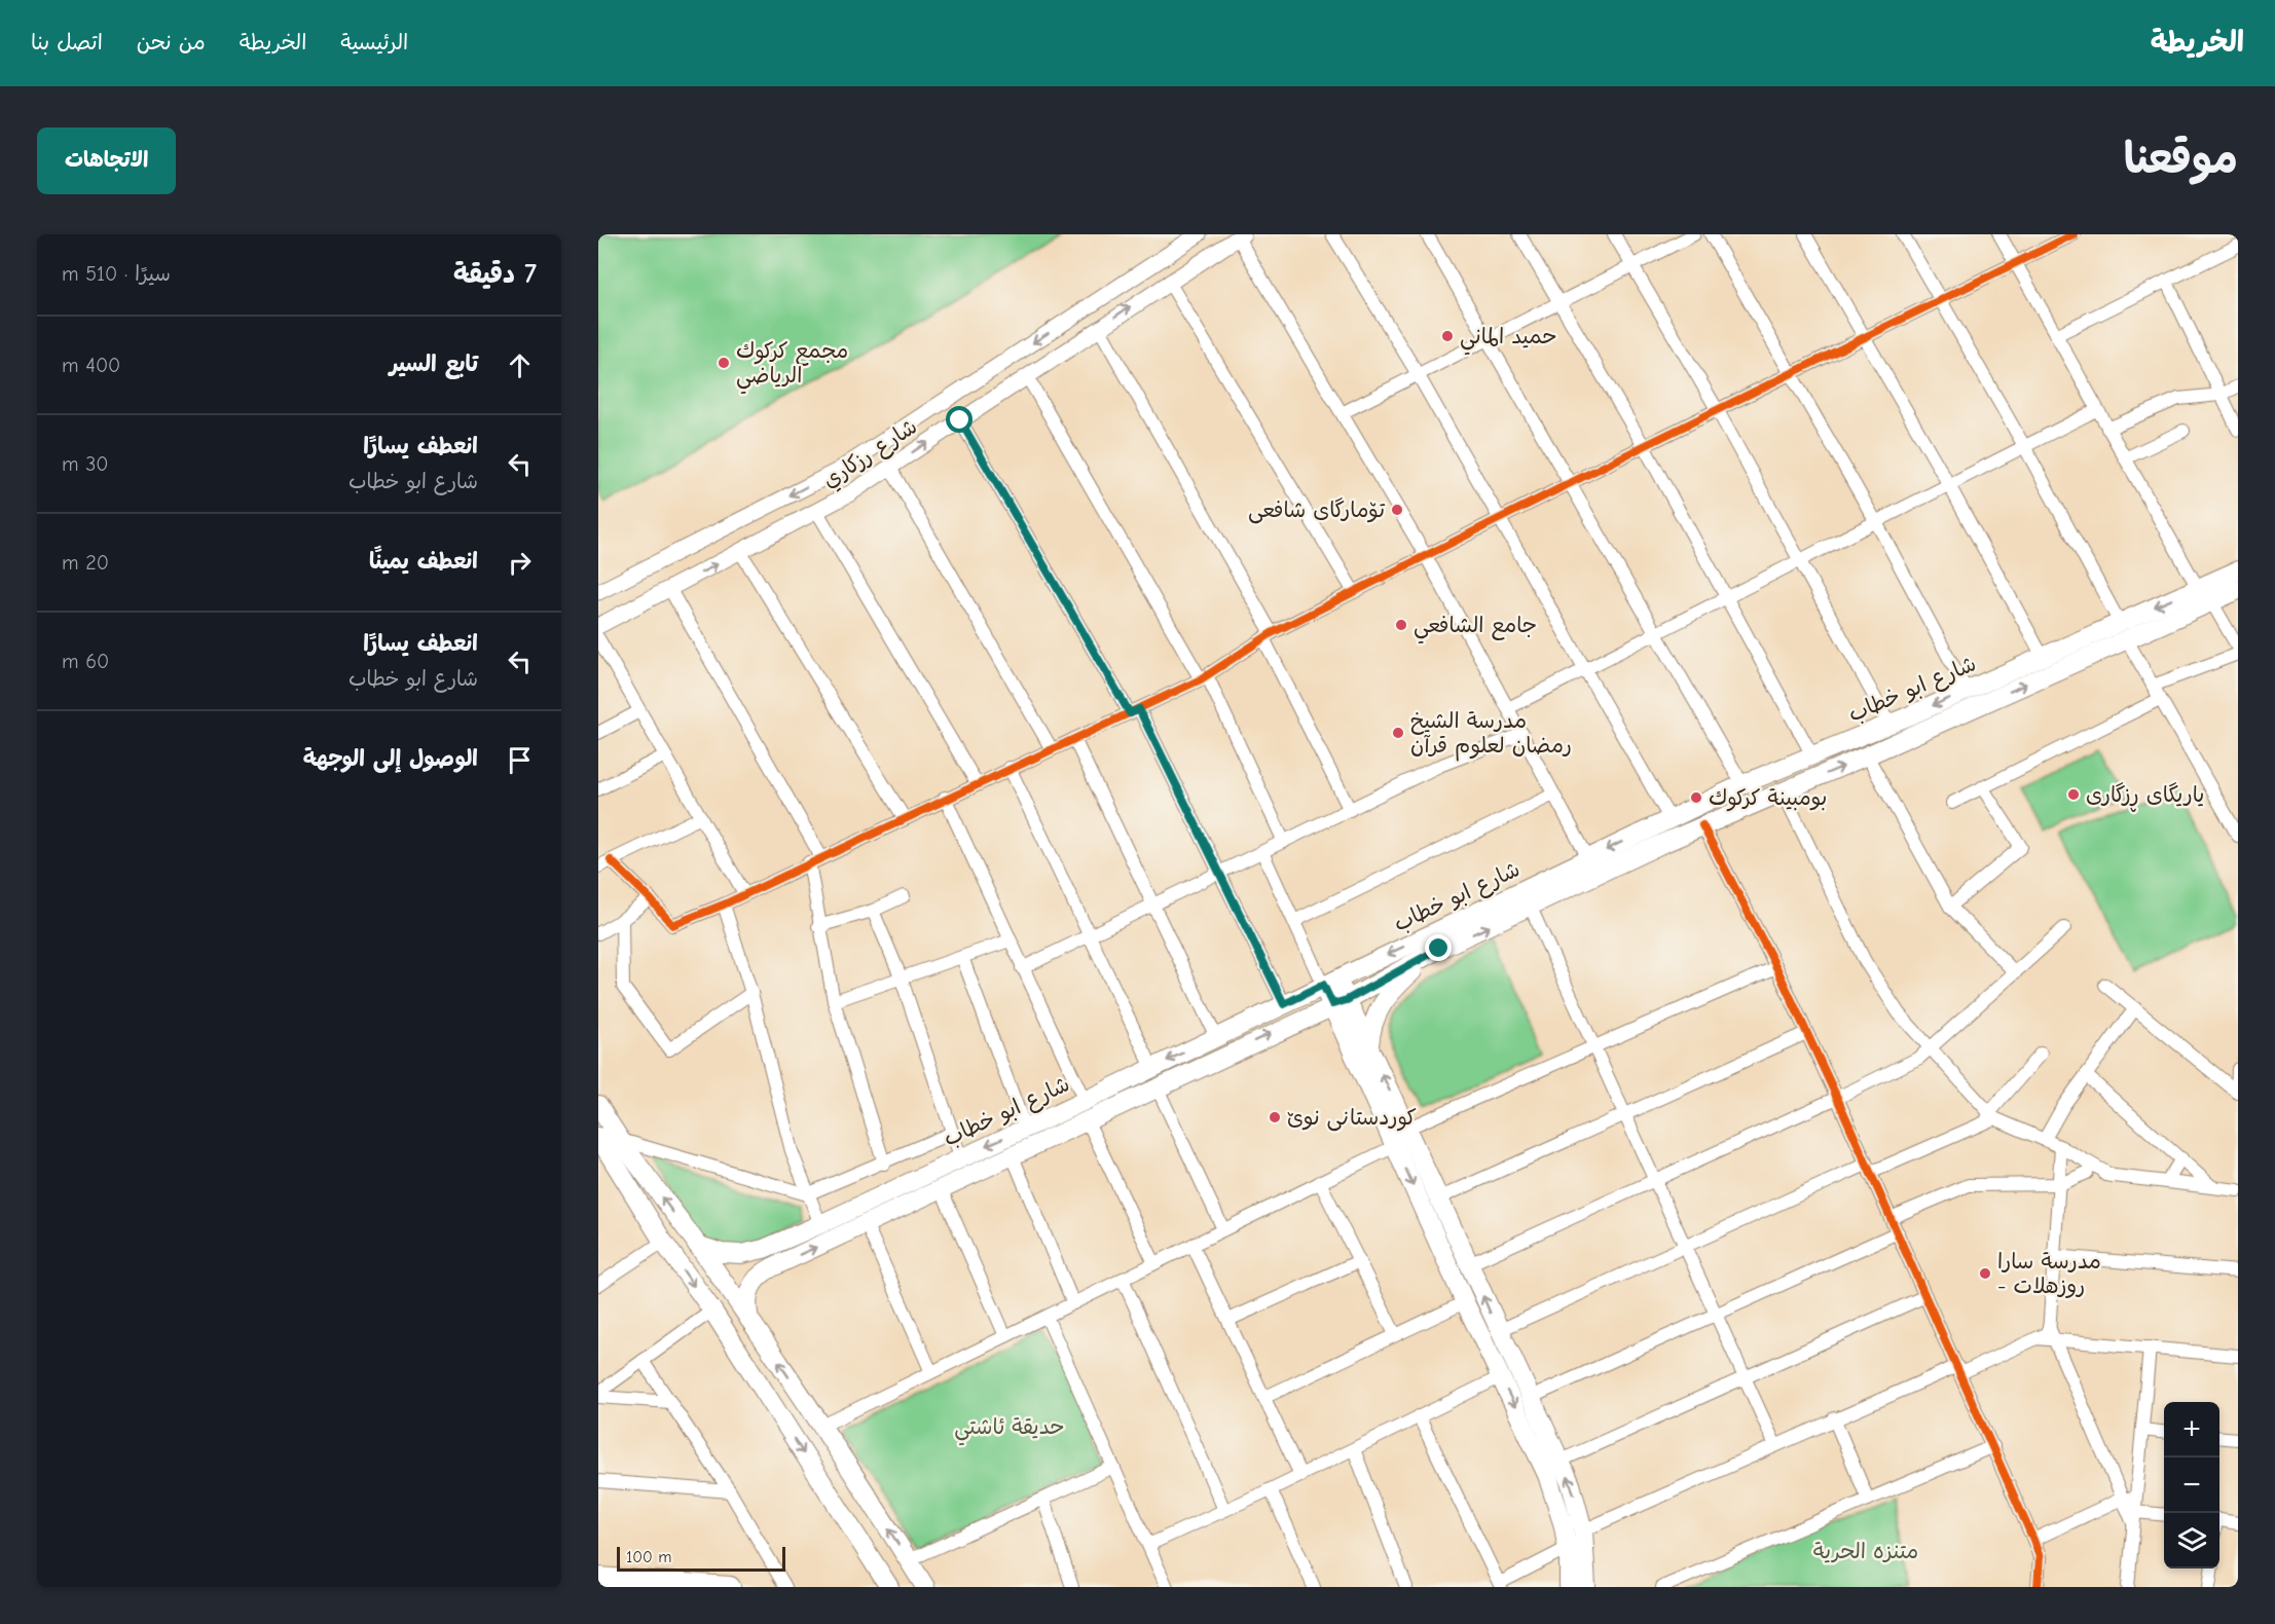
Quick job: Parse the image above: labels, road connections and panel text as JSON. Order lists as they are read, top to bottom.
{
  "streets": {
    "main road": ["شارع ابو خطاب"],
    "street": ["شارع رزكاري"]
  },
  "parks": ["حديقة ئاشتي", "متنزه الحرية"],
  "places": [
    "حميد الماني",
    "مجمع كركوك الرياضي",
    "تۆمارگاى شافعى",
    "جامع الشافعي",
    "مدرسة الشيخ رمضان لعلوم قرآن",
    "یاریگای ڕزگاری",
    "بومبينة كركوك",
    "کوردستانی نوێ",
    "مدرسة سارا - روزهلات"
  ],
  "scale_bar": "100 m",
  "page": {
    "header": "الخريطة",
    "nav": [
      "الرئيسية",
      "الخريطة",
      "من نحن",
      "اتصل بنا"
    ],
    "title": "موقعنا",
    "buttons": "الاتجاهات",
    "heading": ["7 دقيقة", "سيرًا · 510 m"],
    "list": [
      ["تابع السير", "400 m"],
      ["انعطف يسارًا", "شارع ابو خطاب", "30 m"],
      ["انعطف يمينًا", "20 m"],
      ["انعطف يسارًا", "شارع ابو خطاب", "60 m"],
      "الوصول إلى الوجهة"
    ],
    "map_buttons": ["+", "−"],
    "scale": "100 m"
  }
}
